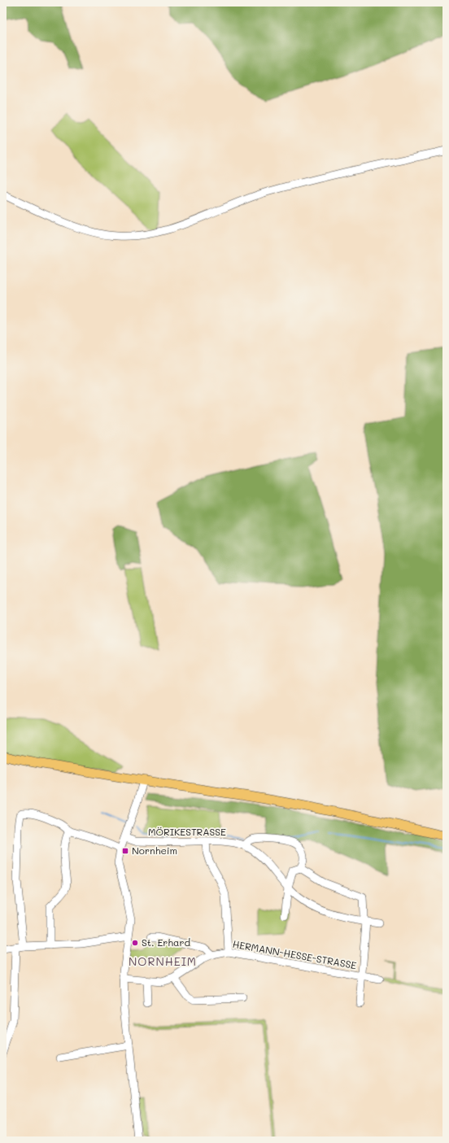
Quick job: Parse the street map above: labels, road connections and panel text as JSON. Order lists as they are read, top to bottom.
{
  "streets": {
    "street": ["MÖRIKESTRASSE", "HERMANN-HESSE-STRASSE"]
  },
  "districts": ["NORNHEIM"],
  "places": {
    "transit": ["Nornheim"],
    "other": ["St. Erhard"]
  }
}
